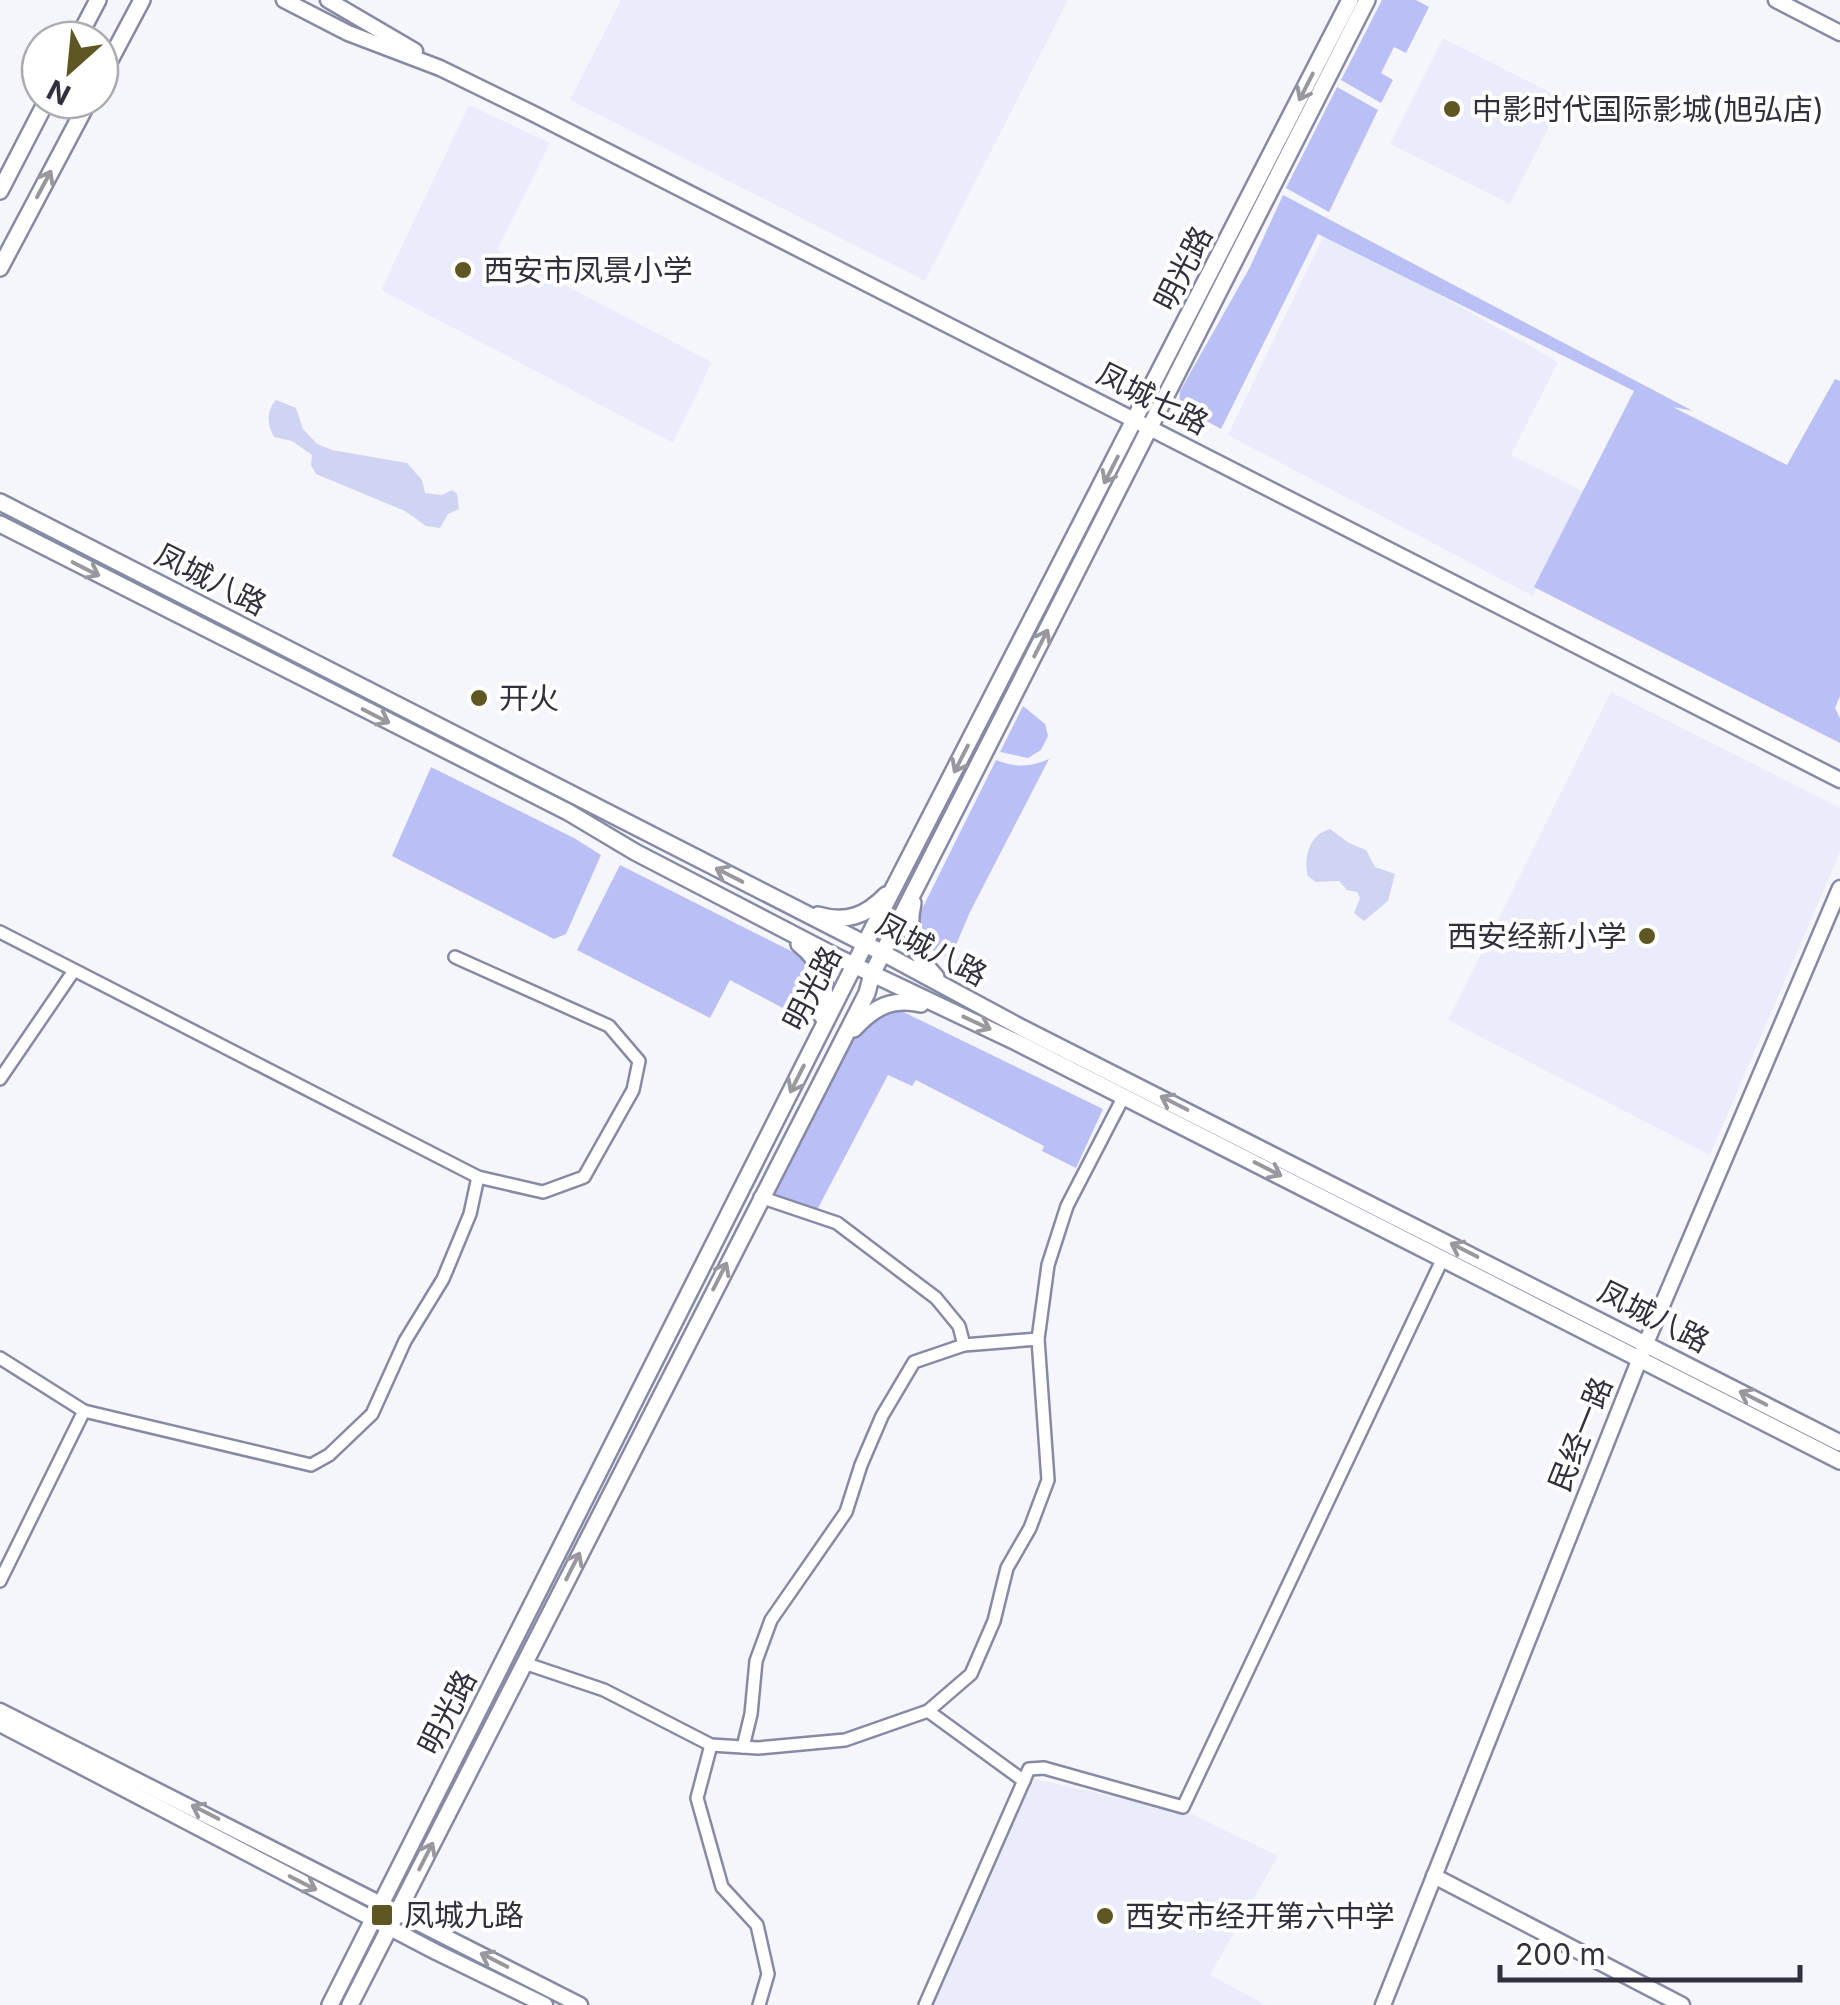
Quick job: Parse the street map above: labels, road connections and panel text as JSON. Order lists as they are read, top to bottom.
{
  "streets": {
    "main road": ["明光路", "凤城八路"],
    "street": ["凤城七路", "民经一路"]
  },
  "crossings": [
    ["明光路", "凤城七路"],
    ["明光路", "凤城八路"],
    ["凤城八路", "民经一路"]
  ],
  "places": {
    "other": [
      "中影时代国际影城(旭弘店)",
      "西安市凤景小学",
      "开火",
      "西安经新小学",
      "西安市经开第六中学"
    ],
    "transit": ["凤城九路"]
  },
  "scale_bar": "200 m",
  "north": "bottom left"
}
